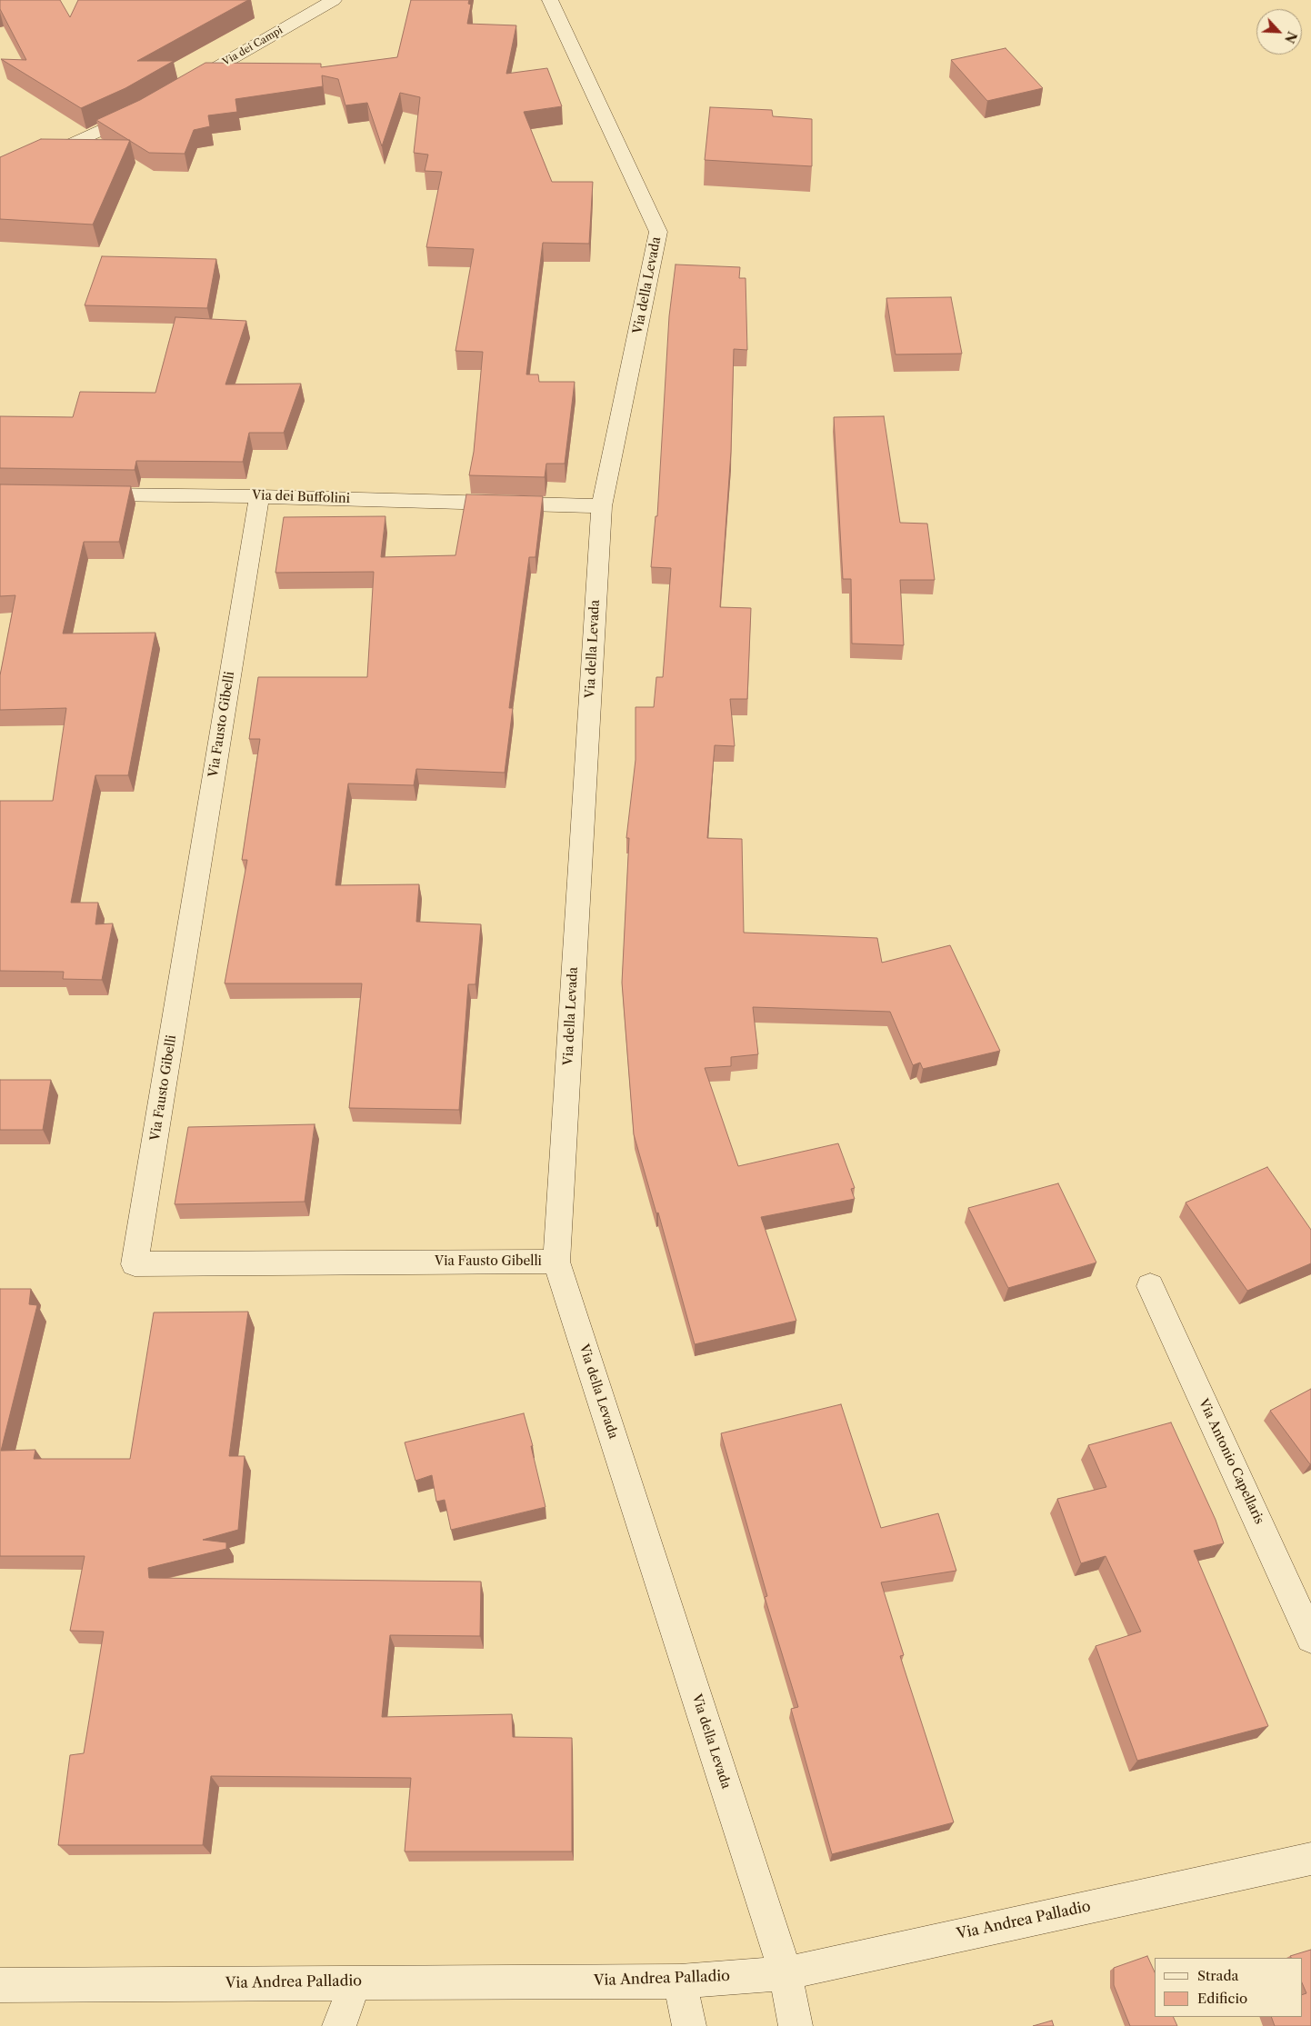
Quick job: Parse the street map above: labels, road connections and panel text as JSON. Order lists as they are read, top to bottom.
{
  "streets": {
    "street": [
      "Via dei Campi",
      "Via della Levada",
      "Via dei Buffolini",
      "Via Fausto Gibelli",
      "Via Antonio Capellaris",
      "Via Andrea Palladio"
    ]
  },
  "crossings": [
    ["Via della Levada", "Via dei Buffolini"],
    ["Via della Levada", "Via Fausto Gibelli"],
    ["Via della Levada", "Via Andrea Palladio"],
    ["Via dei Buffolini", "Via Fausto Gibelli"]
  ],
  "legend": ["Strada", "Edificio"],
  "north": "bottom right"
}
